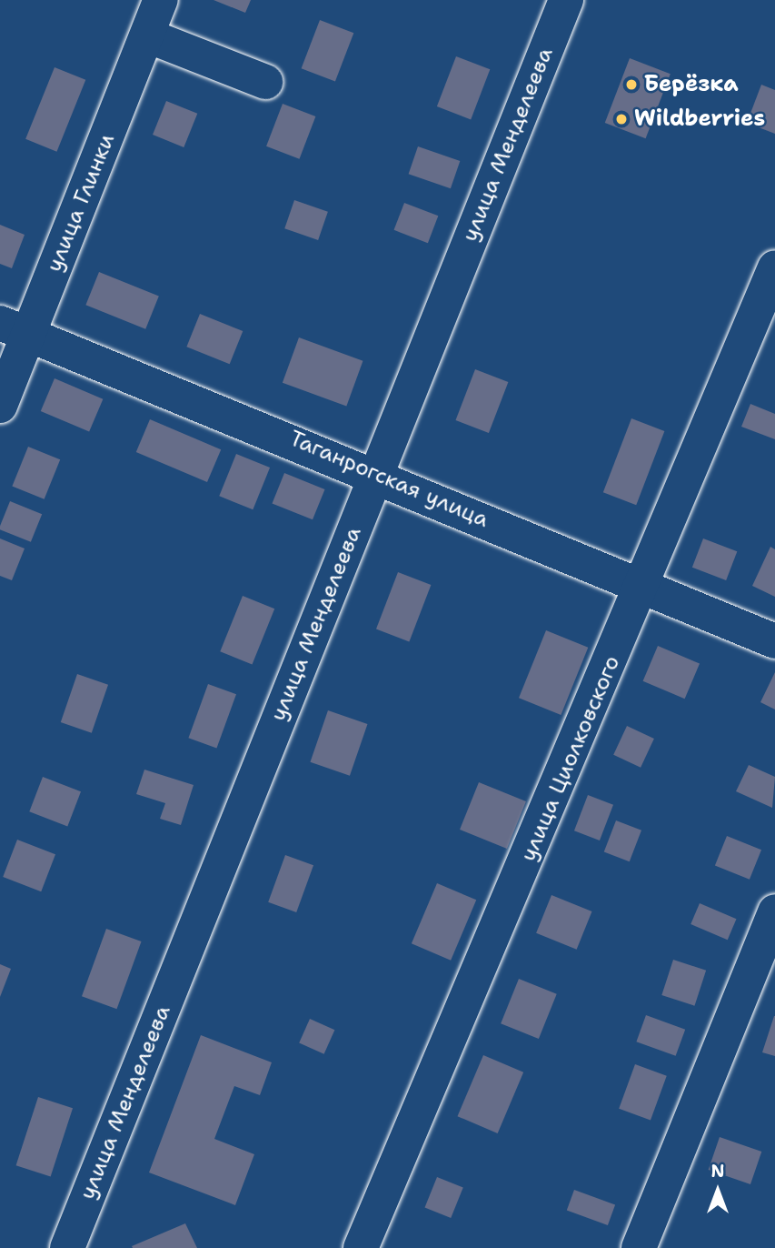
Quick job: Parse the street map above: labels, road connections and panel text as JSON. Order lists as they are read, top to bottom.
{
  "streets": {
    "street": [
      "улица Менделеева",
      "улица Глинки",
      "Таганрогская улица",
      "улица Циолковского"
    ]
  },
  "crossings": [
    ["улица Менделеева", "Таганрогская улица"],
    ["улица Глинки", "Таганрогская улица"],
    ["Таганрогская улица", "улица Циолковского"]
  ],
  "places": ["Берёзка", "Wildberries"],
  "north": "top"
}
